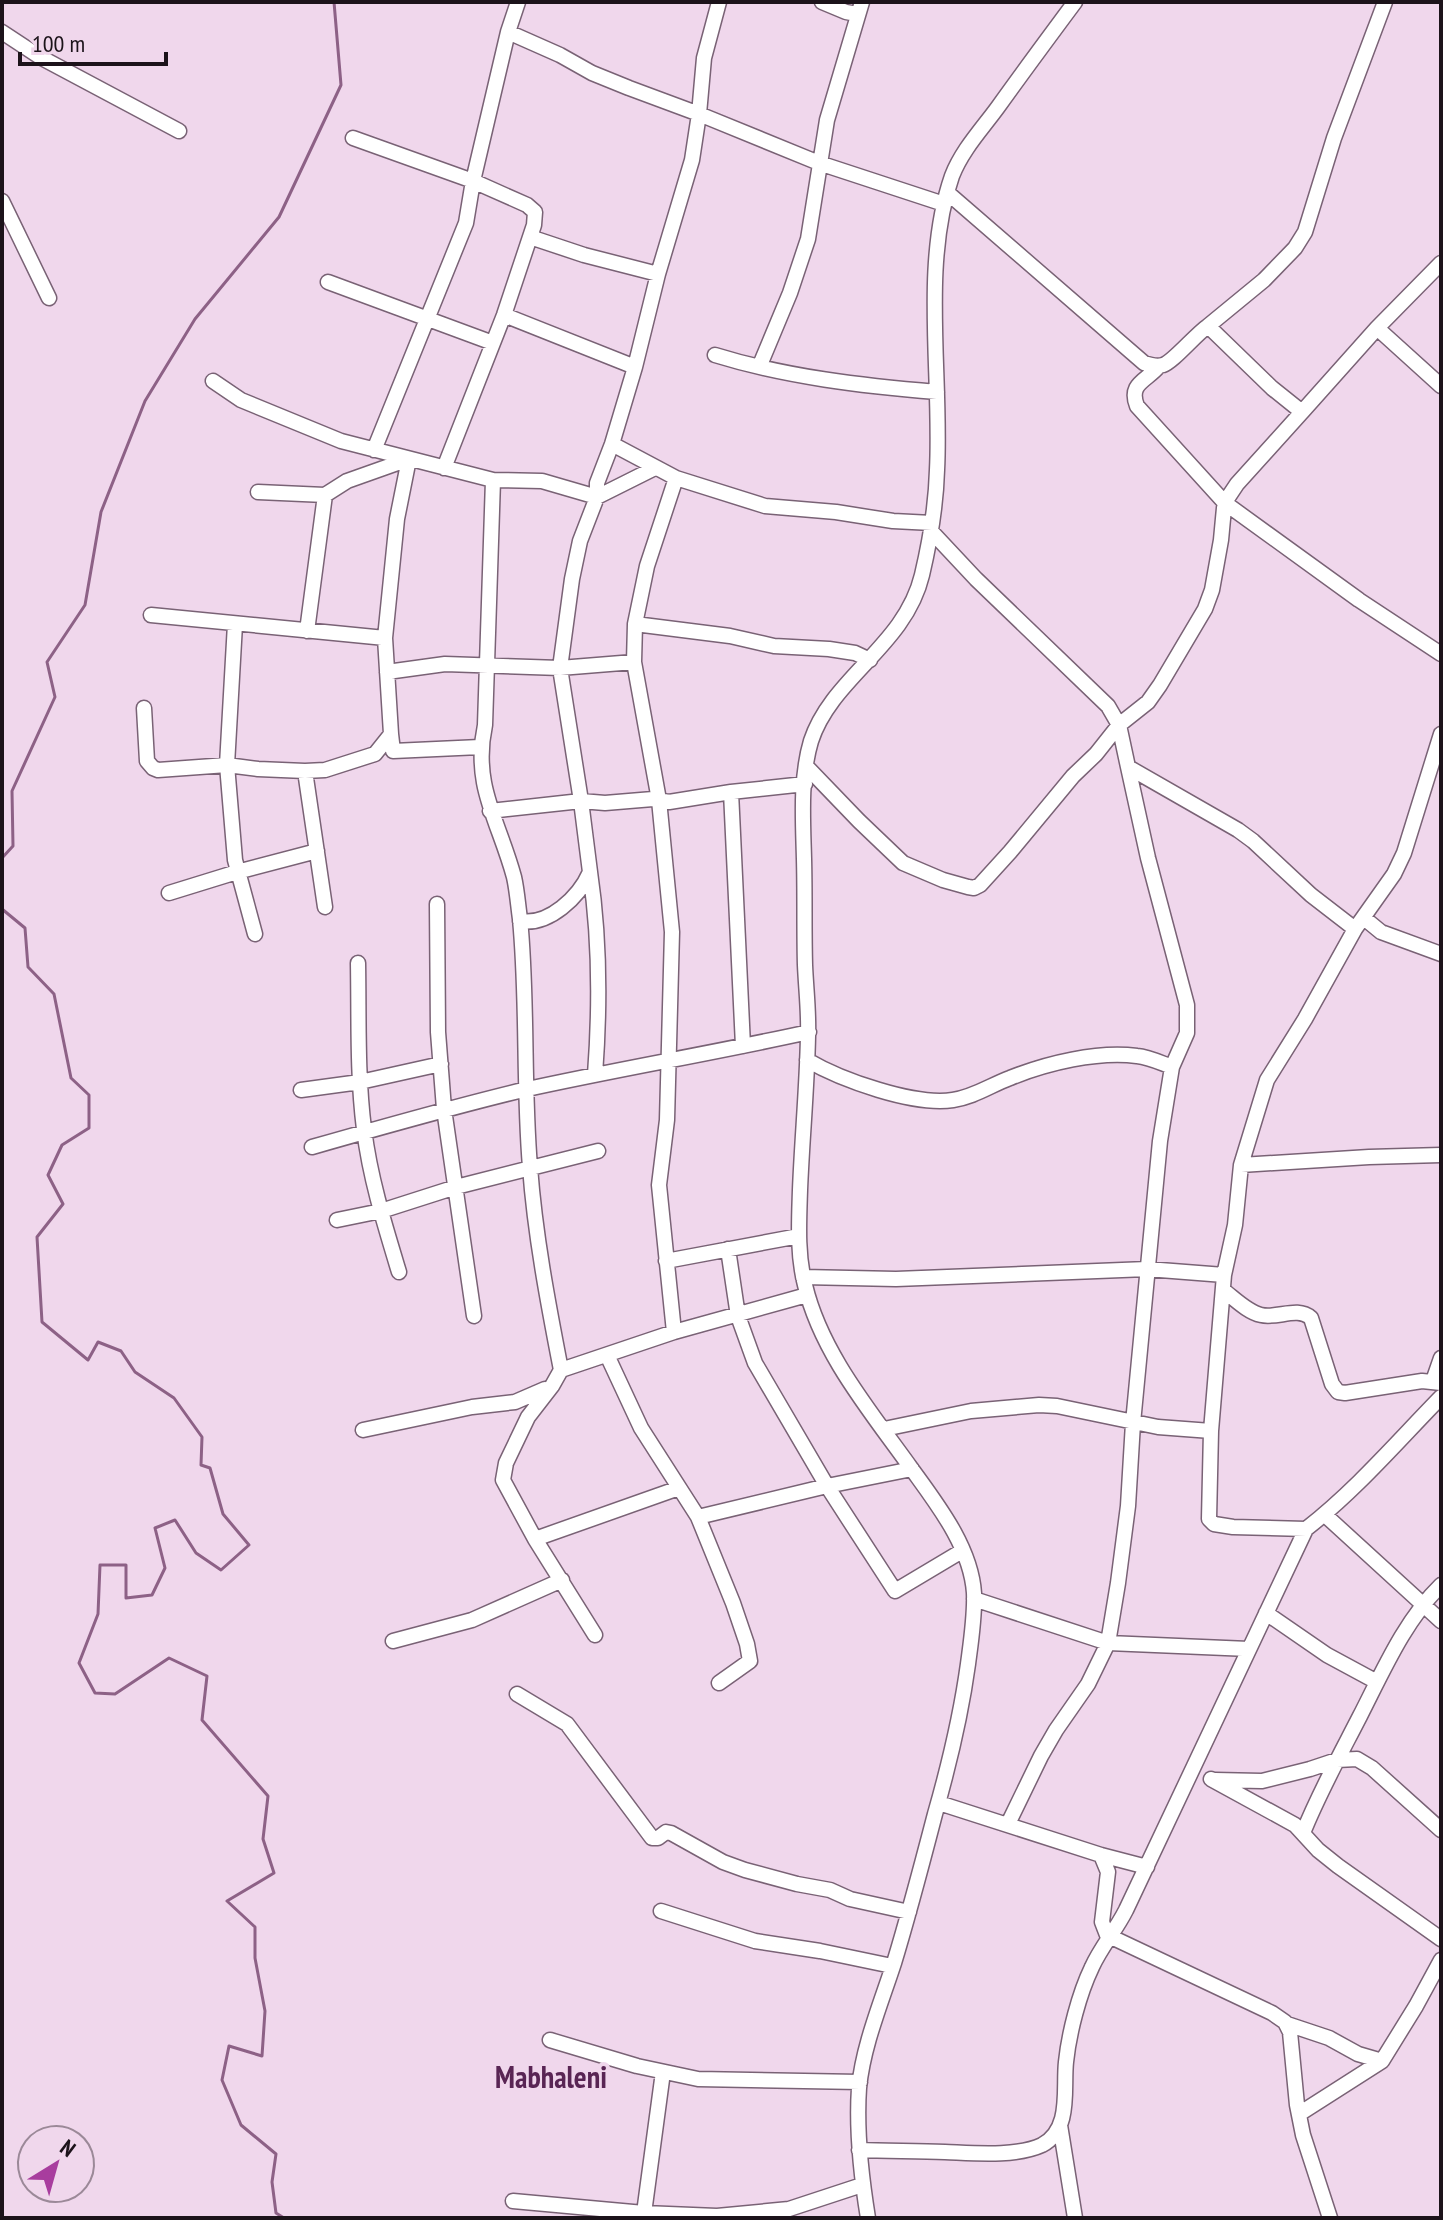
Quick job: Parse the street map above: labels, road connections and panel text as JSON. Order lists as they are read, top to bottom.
{
  "districts": ["Mabhaleni"],
  "scale_bar": "100 m",
  "north": "top right"
}
